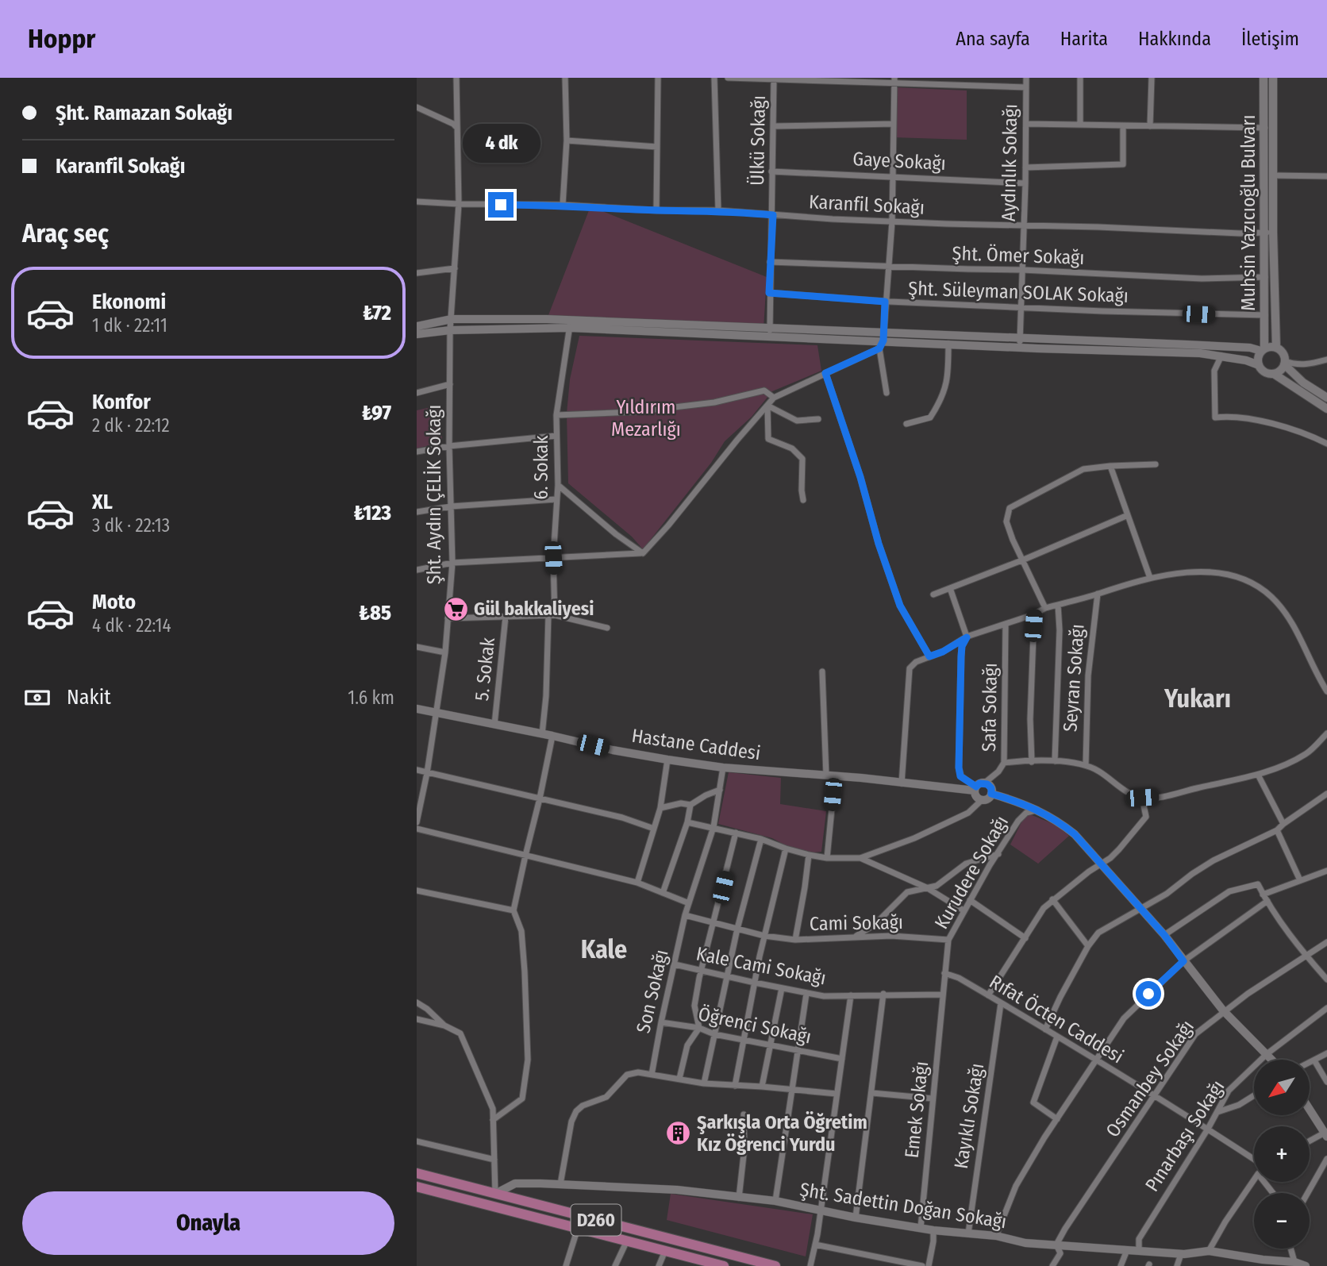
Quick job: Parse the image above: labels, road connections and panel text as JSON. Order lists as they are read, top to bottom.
{
  "streets": {
    "highway": ["D260"],
    "main road": ["Muhsin Yazıcıoğlu Bulvarı"],
    "street": [
      "Ülkü Sokağı",
      "Gaye Sokağı",
      "Aydınlık Sokağı",
      "Karanfil Sokağı",
      "Şht. Ömer Sokağı",
      "Şht. Süleyman SOLAK Sokağı",
      "6. Sokak",
      "Şht. Aydın ÇELİK Sokağı",
      "5. Sokak",
      "Seyran Sokağı",
      "Safa Sokağı",
      "Hastane Caddesi",
      "Kurudere Sokağı",
      "Cami Sokağı",
      "Kale Cami Sokağı",
      "Son Sokağı",
      "Rıfat Öcten Caddesi",
      "Öğrenci Sokağı",
      "Osmanbey Sokağı",
      "Emek Sokağı",
      "Kayıklı Sokağı",
      "Pınarbaşı Sokağı",
      "Şht. Sadettin Doğan Sokağı"
    ]
  },
  "crossings": [
    ["Ülkü Sokağı", "Gaye Sokağı"],
    ["Ülkü Sokağı", "Karanfil Sokağı"],
    ["Ülkü Sokağı", "Şht. Ömer Sokağı"],
    ["Ülkü Sokağı", "Şht. Süleyman SOLAK Sokağı"],
    ["Gaye Sokağı", "Aydınlık Sokağı"],
    ["Aydınlık Sokağı", "Karanfil Sokağı"],
    ["Aydınlık Sokağı", "Şht. Ömer Sokağı"],
    ["Aydınlık Sokağı", "Şht. Süleyman SOLAK Sokağı"],
    ["Karanfil Sokağı", "Muhsin Yazıcıoğlu Bulvarı"],
    ["Karanfil Sokağı", "Şht. Aydın ÇELİK Sokağı"],
    ["Muhsin Yazıcıoğlu Bulvarı", "Şht. Ömer Sokağı"],
    ["Muhsin Yazıcıoğlu Bulvarı", "Şht. Süleyman SOLAK Sokağı"],
    ["6. Sokak", "Hastane Caddesi"],
    ["Şht. Aydın ÇELİK Sokağı", "Hastane Caddesi"],
    ["5. Sokak", "Hastane Caddesi"],
    ["Safa Sokağı", "Hastane Caddesi"],
    ["Hastane Caddesi", "Son Sokağı"],
    ["Kurudere Sokağı", "Cami Sokağı"],
    ["Kurudere Sokağı", "Kale Cami Sokağı"],
    ["Kurudere Sokağı", "Rıfat Öcten Caddesi"],
    ["Kurudere Sokağı", "Emek Sokağı"],
    ["Cami Sokağı", "Son Sokağı"],
    ["Kale Cami Sokağı", "Son Sokağı"],
    ["Kale Cami Sokağı", "Emek Sokağı"],
    ["Son Sokağı", "Öğrenci Sokağı"],
    ["Rıfat Öcten Caddesi", "Osmanbey Sokağı"],
    ["Rıfat Öcten Caddesi", "Kayıklı Sokağı"],
    ["Rıfat Öcten Caddesi", "Pınarbaşı Sokağı"],
    ["Osmanbey Sokağı", "Şht. Sadettin Doğan Sokağı"],
    ["Emek Sokağı", "Şht. Sadettin Doğan Sokağı"],
    ["Kayıklı Sokağı", "Şht. Sadettin Doğan Sokağı"],
    ["Pınarbaşı Sokağı", "Şht. Sadettin Doğan Sokağı"],
    ["Şht. Sadettin Doğan Sokağı", "D260"]
  ],
  "districts": ["Yukarı", "Kale"],
  "parks": ["Yıldırım Mezarlığı"],
  "places": {
    "supermarket": ["Gül bakkaliyesi"],
    "building": ["Şarkışla Orta Öğretim Kız Öğrenci Yurdu"]
  },
  "north": "bottom left",
  "page": {
    "header": "Hoppr",
    "nav": [
      "Ana sayfa",
      "Harita",
      "Hakkında",
      "İletişim"
    ],
    "banner": ["Şht. Ramazan Sokağı", "Karanfil Sokağı"],
    "bubble": "4 dk",
    "heading": "Araç seç",
    "list": [
      {
        "name": "Ekonomi",
        "note": "1 dk · 22:11",
        "value": "₺72"
      },
      {
        "name": "Konfor",
        "note": "2 dk · 22:12",
        "value": "₺97"
      },
      {
        "name": "XL",
        "note": "3 dk · 22:13",
        "value": "₺123"
      },
      {
        "name": "Moto",
        "note": "4 dk · 22:14",
        "value": "₺85"
      }
    ],
    "pay": ["Nakit", "1.6 km"],
    "map_buttons": ["+", "−"],
    "buttons": "Onayla"
  }
}
